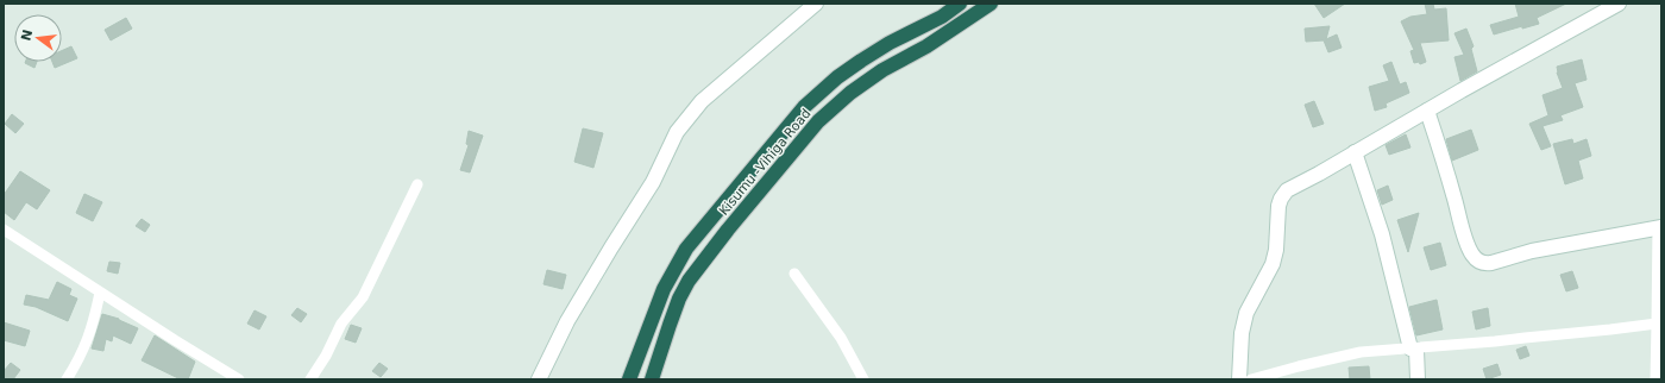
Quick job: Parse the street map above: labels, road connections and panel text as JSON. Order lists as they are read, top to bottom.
{
  "streets": {
    "highway": ["Kisumu -Vihiga Road"]
  },
  "north": "left"
}
